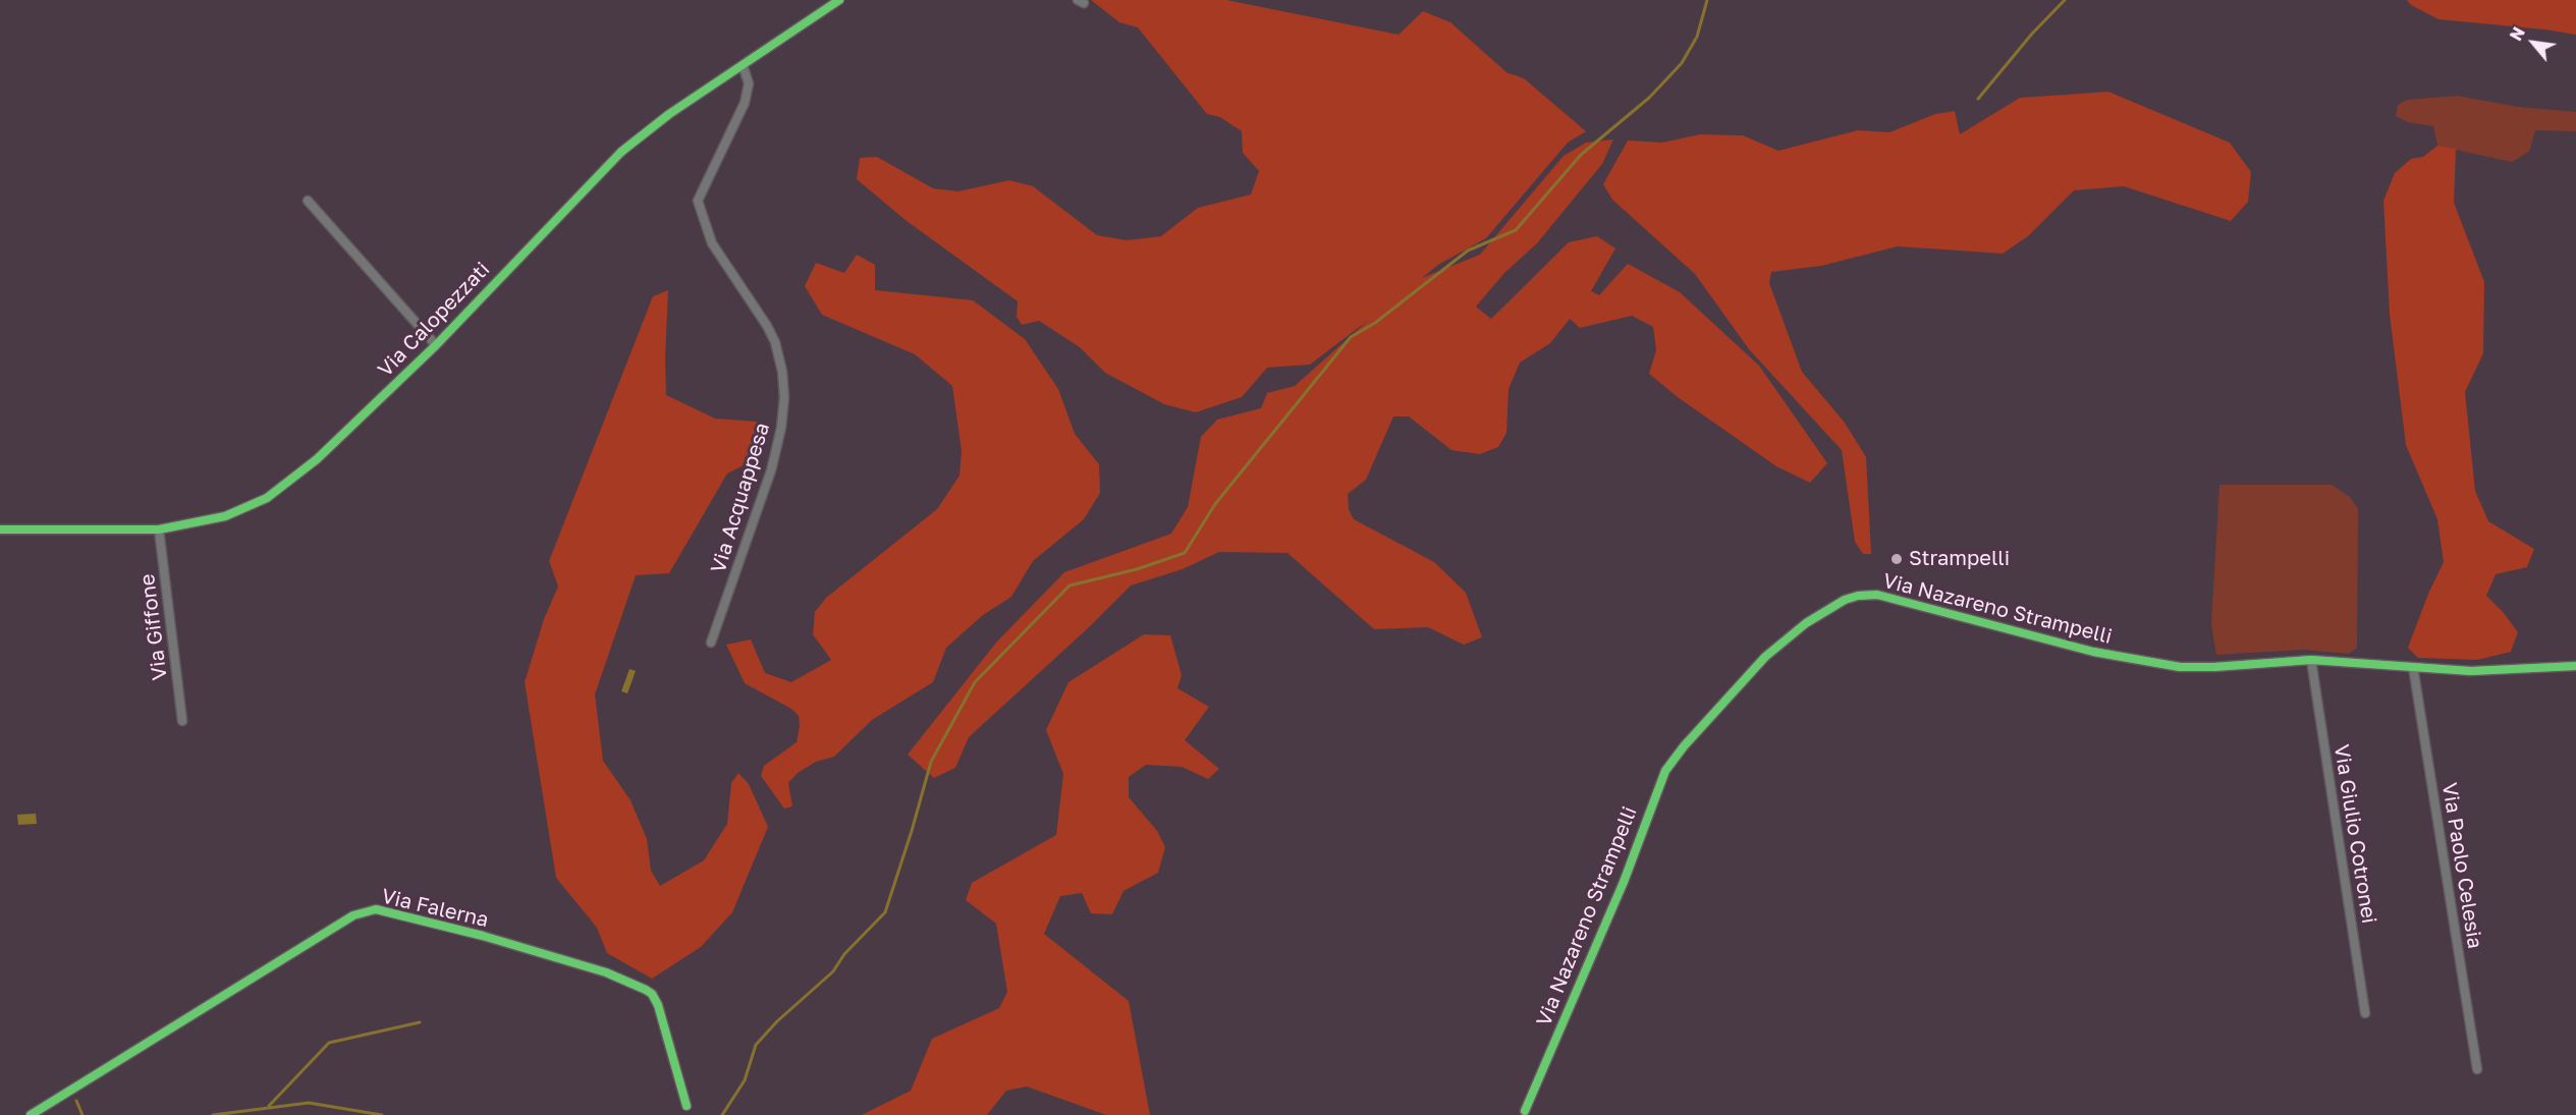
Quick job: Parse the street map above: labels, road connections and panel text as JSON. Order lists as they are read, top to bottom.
{
  "streets": {
    "street": [
      "Via Calopezzati",
      "Via Acquappesa",
      "Via Nazareno Strampelli",
      "Via Giffone",
      "Via Giulio Cotronei",
      "Via Paolo Celesia",
      "Via Falerna"
    ]
  },
  "crossings": [
    ["Via Calopezzati", "Via Acquappesa"],
    ["Via Calopezzati", "Via Giffone"],
    ["Via Nazareno Strampelli", "Via Giulio Cotronei"],
    ["Via Nazareno Strampelli", "Via Paolo Celesia"]
  ],
  "places": ["Strampelli"],
  "north": "top left"
}
